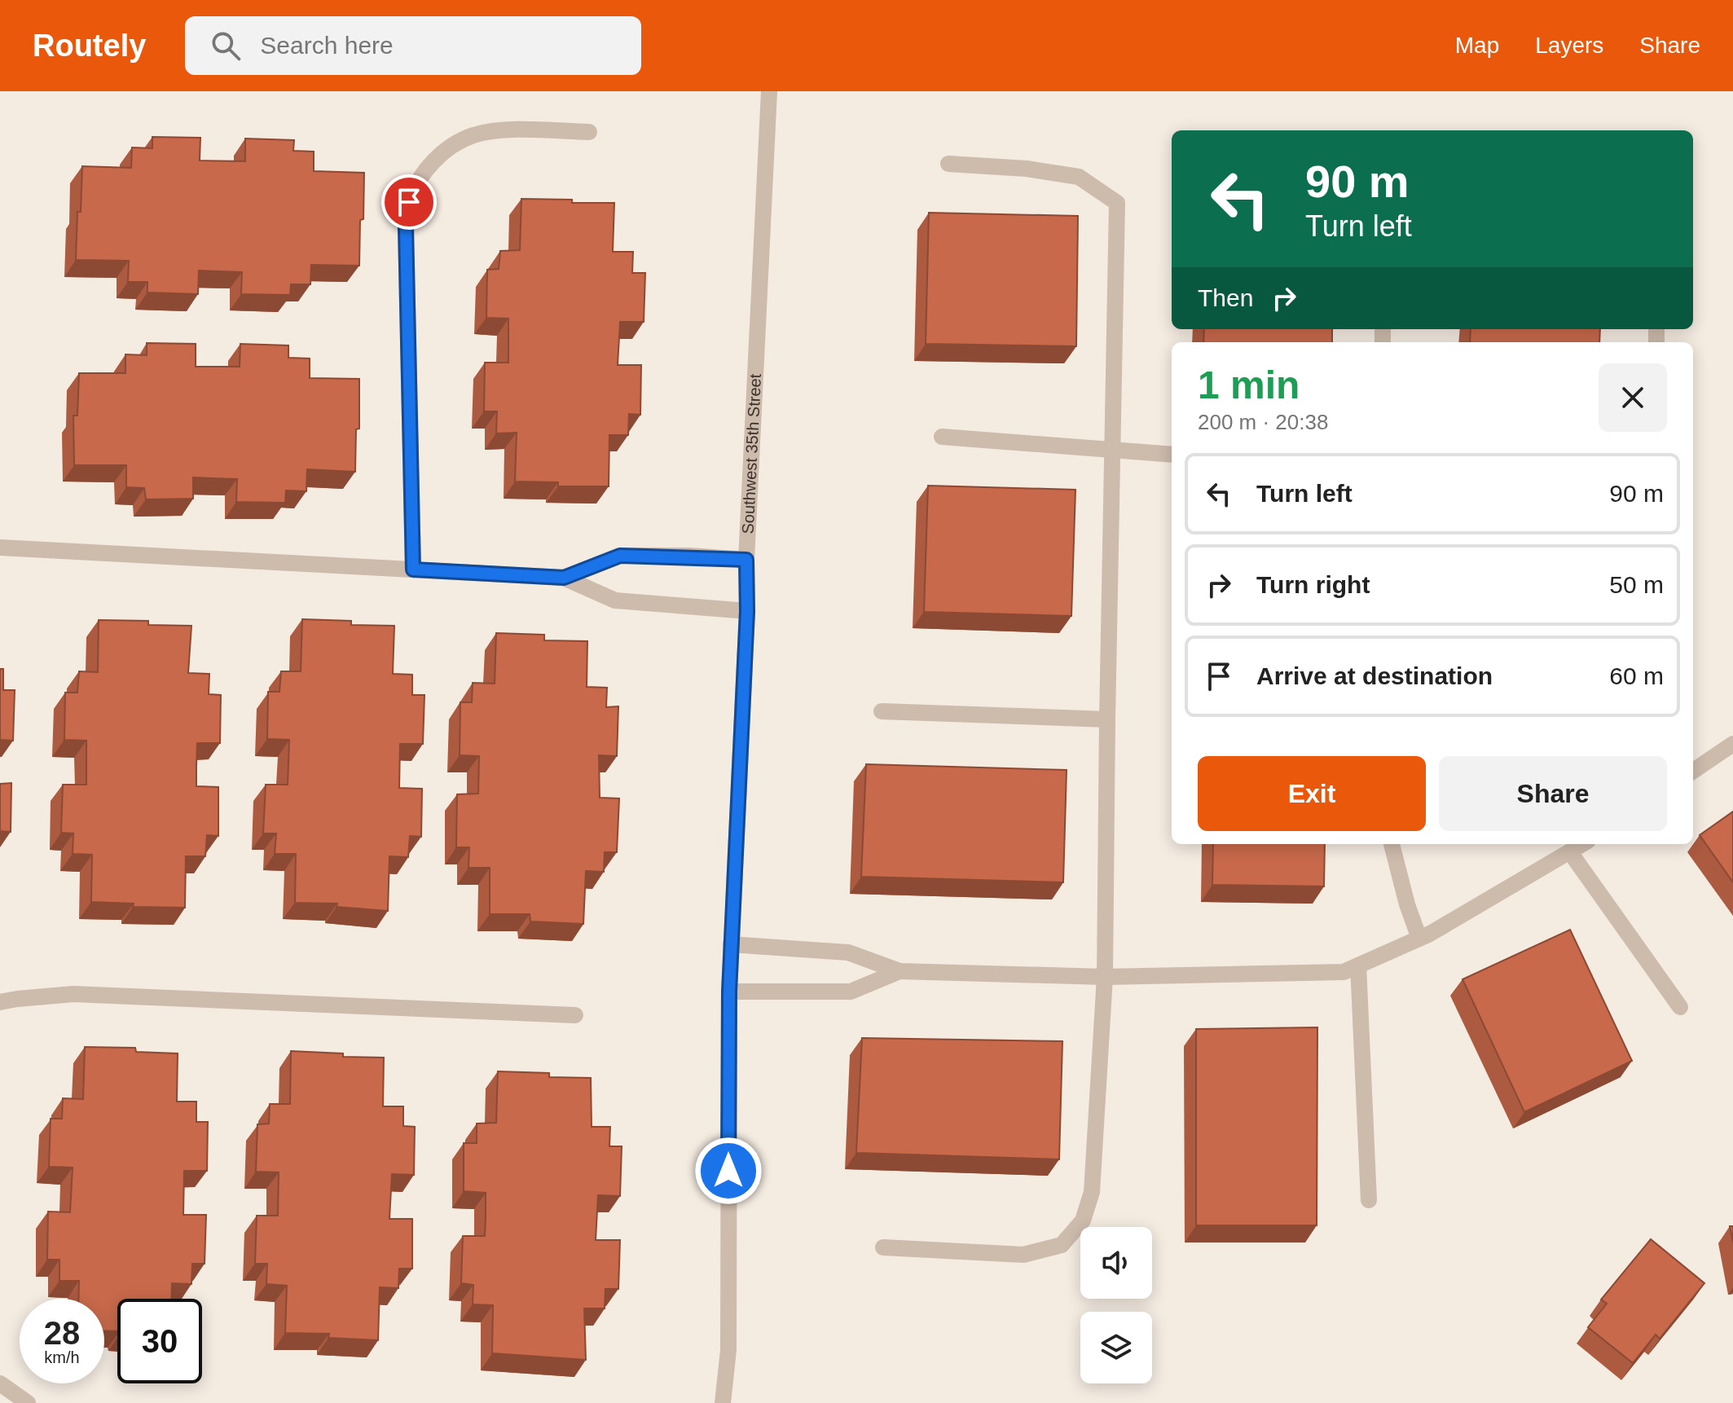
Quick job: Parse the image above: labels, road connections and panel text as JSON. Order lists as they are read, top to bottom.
{
  "streets": {
    "street": ["Southwest 35th Street"]
  },
  "page": {
    "header": "Routely",
    "search": "Search here",
    "nav": ["Map", "Layers", "Share"],
    "turn": ["90 m", "Turn left"],
    "then": "Then",
    "heading": ["1 min", "200 m · 20:38"],
    "list": [
      {
        "name": "Turn left",
        "value": "90 m"
      },
      {
        "name": "Turn right",
        "value": "50 m"
      },
      {
        "name": "Arrive at destination",
        "value": "60 m"
      }
    ],
    "buttons": ["Exit", "Share"],
    "speed": "28 km/h",
    "limit": "30"
  }
}
